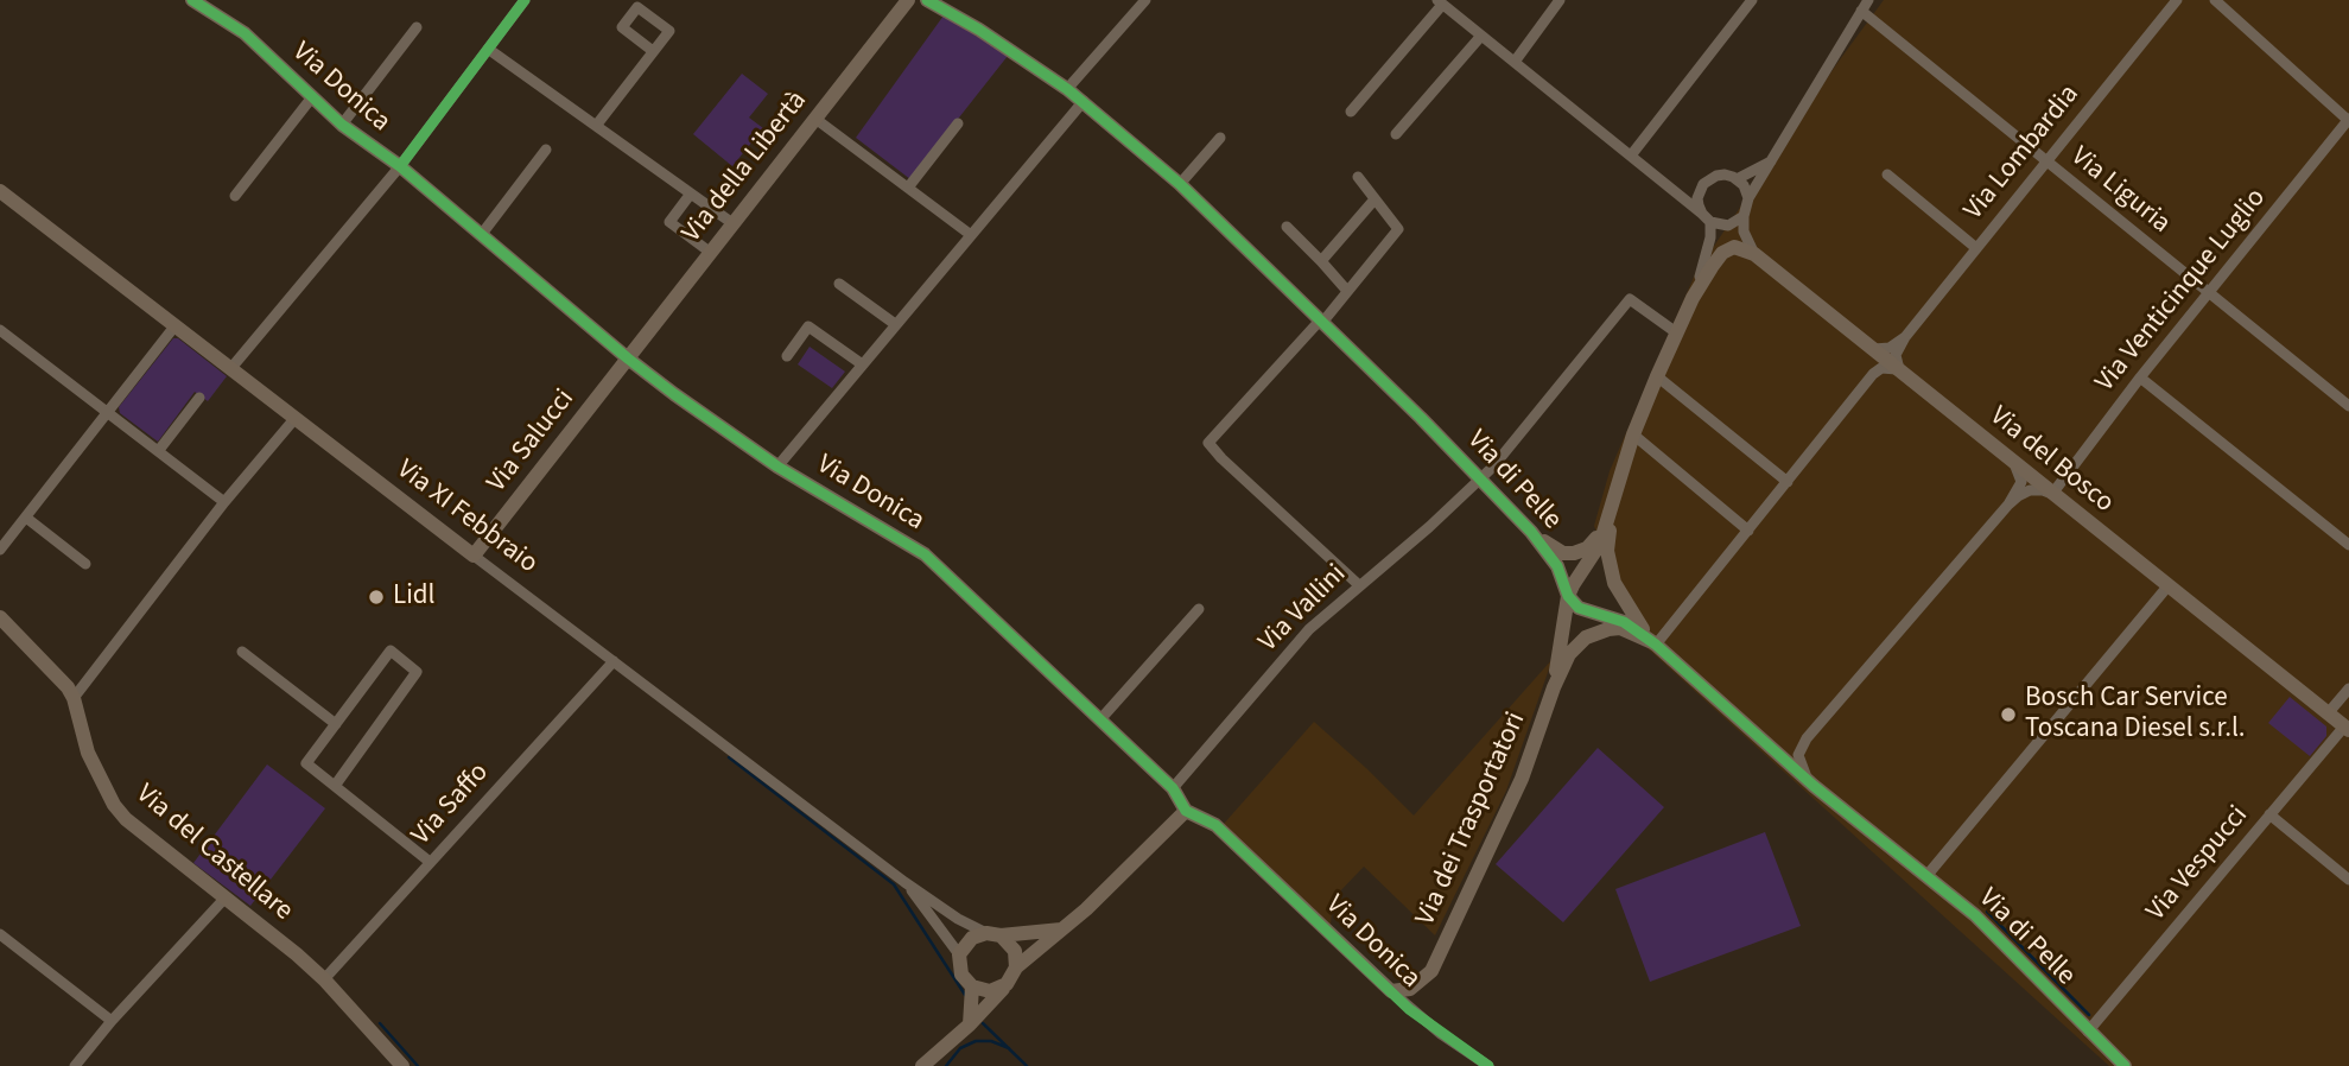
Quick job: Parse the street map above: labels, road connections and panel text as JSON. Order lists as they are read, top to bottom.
{
  "streets": {
    "street": [
      "Via Donica",
      "Via Lombardia",
      "Via della Libertà",
      "Via Liguria",
      "Via Venticinque Luglio",
      "Via Salucci",
      "Via del Bosco",
      "Via di Pelle",
      "Via XI Febbraio",
      "Via Vallini",
      "Via Saffo",
      "Via dei Trasportatori",
      "Via del Castellare",
      "Via Vespucci"
    ]
  },
  "crossings": [
    ["Via Donica", "Via della Libertà"],
    ["Via Donica", "Via Salucci"],
    ["Via Donica", "Via Vallini"],
    ["Via Donica", "Via dei Trasportatori"],
    ["Via Lombardia", "Via Liguria"],
    ["Via della Libertà", "Via Salucci"],
    ["Via Liguria", "Via Venticinque Luglio"],
    ["Via Venticinque Luglio", "Via del Bosco"],
    ["Via Salucci", "Via XI Febbraio"],
    ["Via del Bosco", "Via Vespucci"],
    ["Via di Pelle", "Via Vallini"],
    ["Via di Pelle", "Via dei Trasportatori"],
    ["Via di Pelle", "Via Vespucci"],
    ["Via XI Febbraio", "Via Saffo"],
    ["Via Saffo", "Via del Castellare"]
  ],
  "places": ["Lidl", "Bosch Car Service Toscana Diesel s.r.l."]
}
